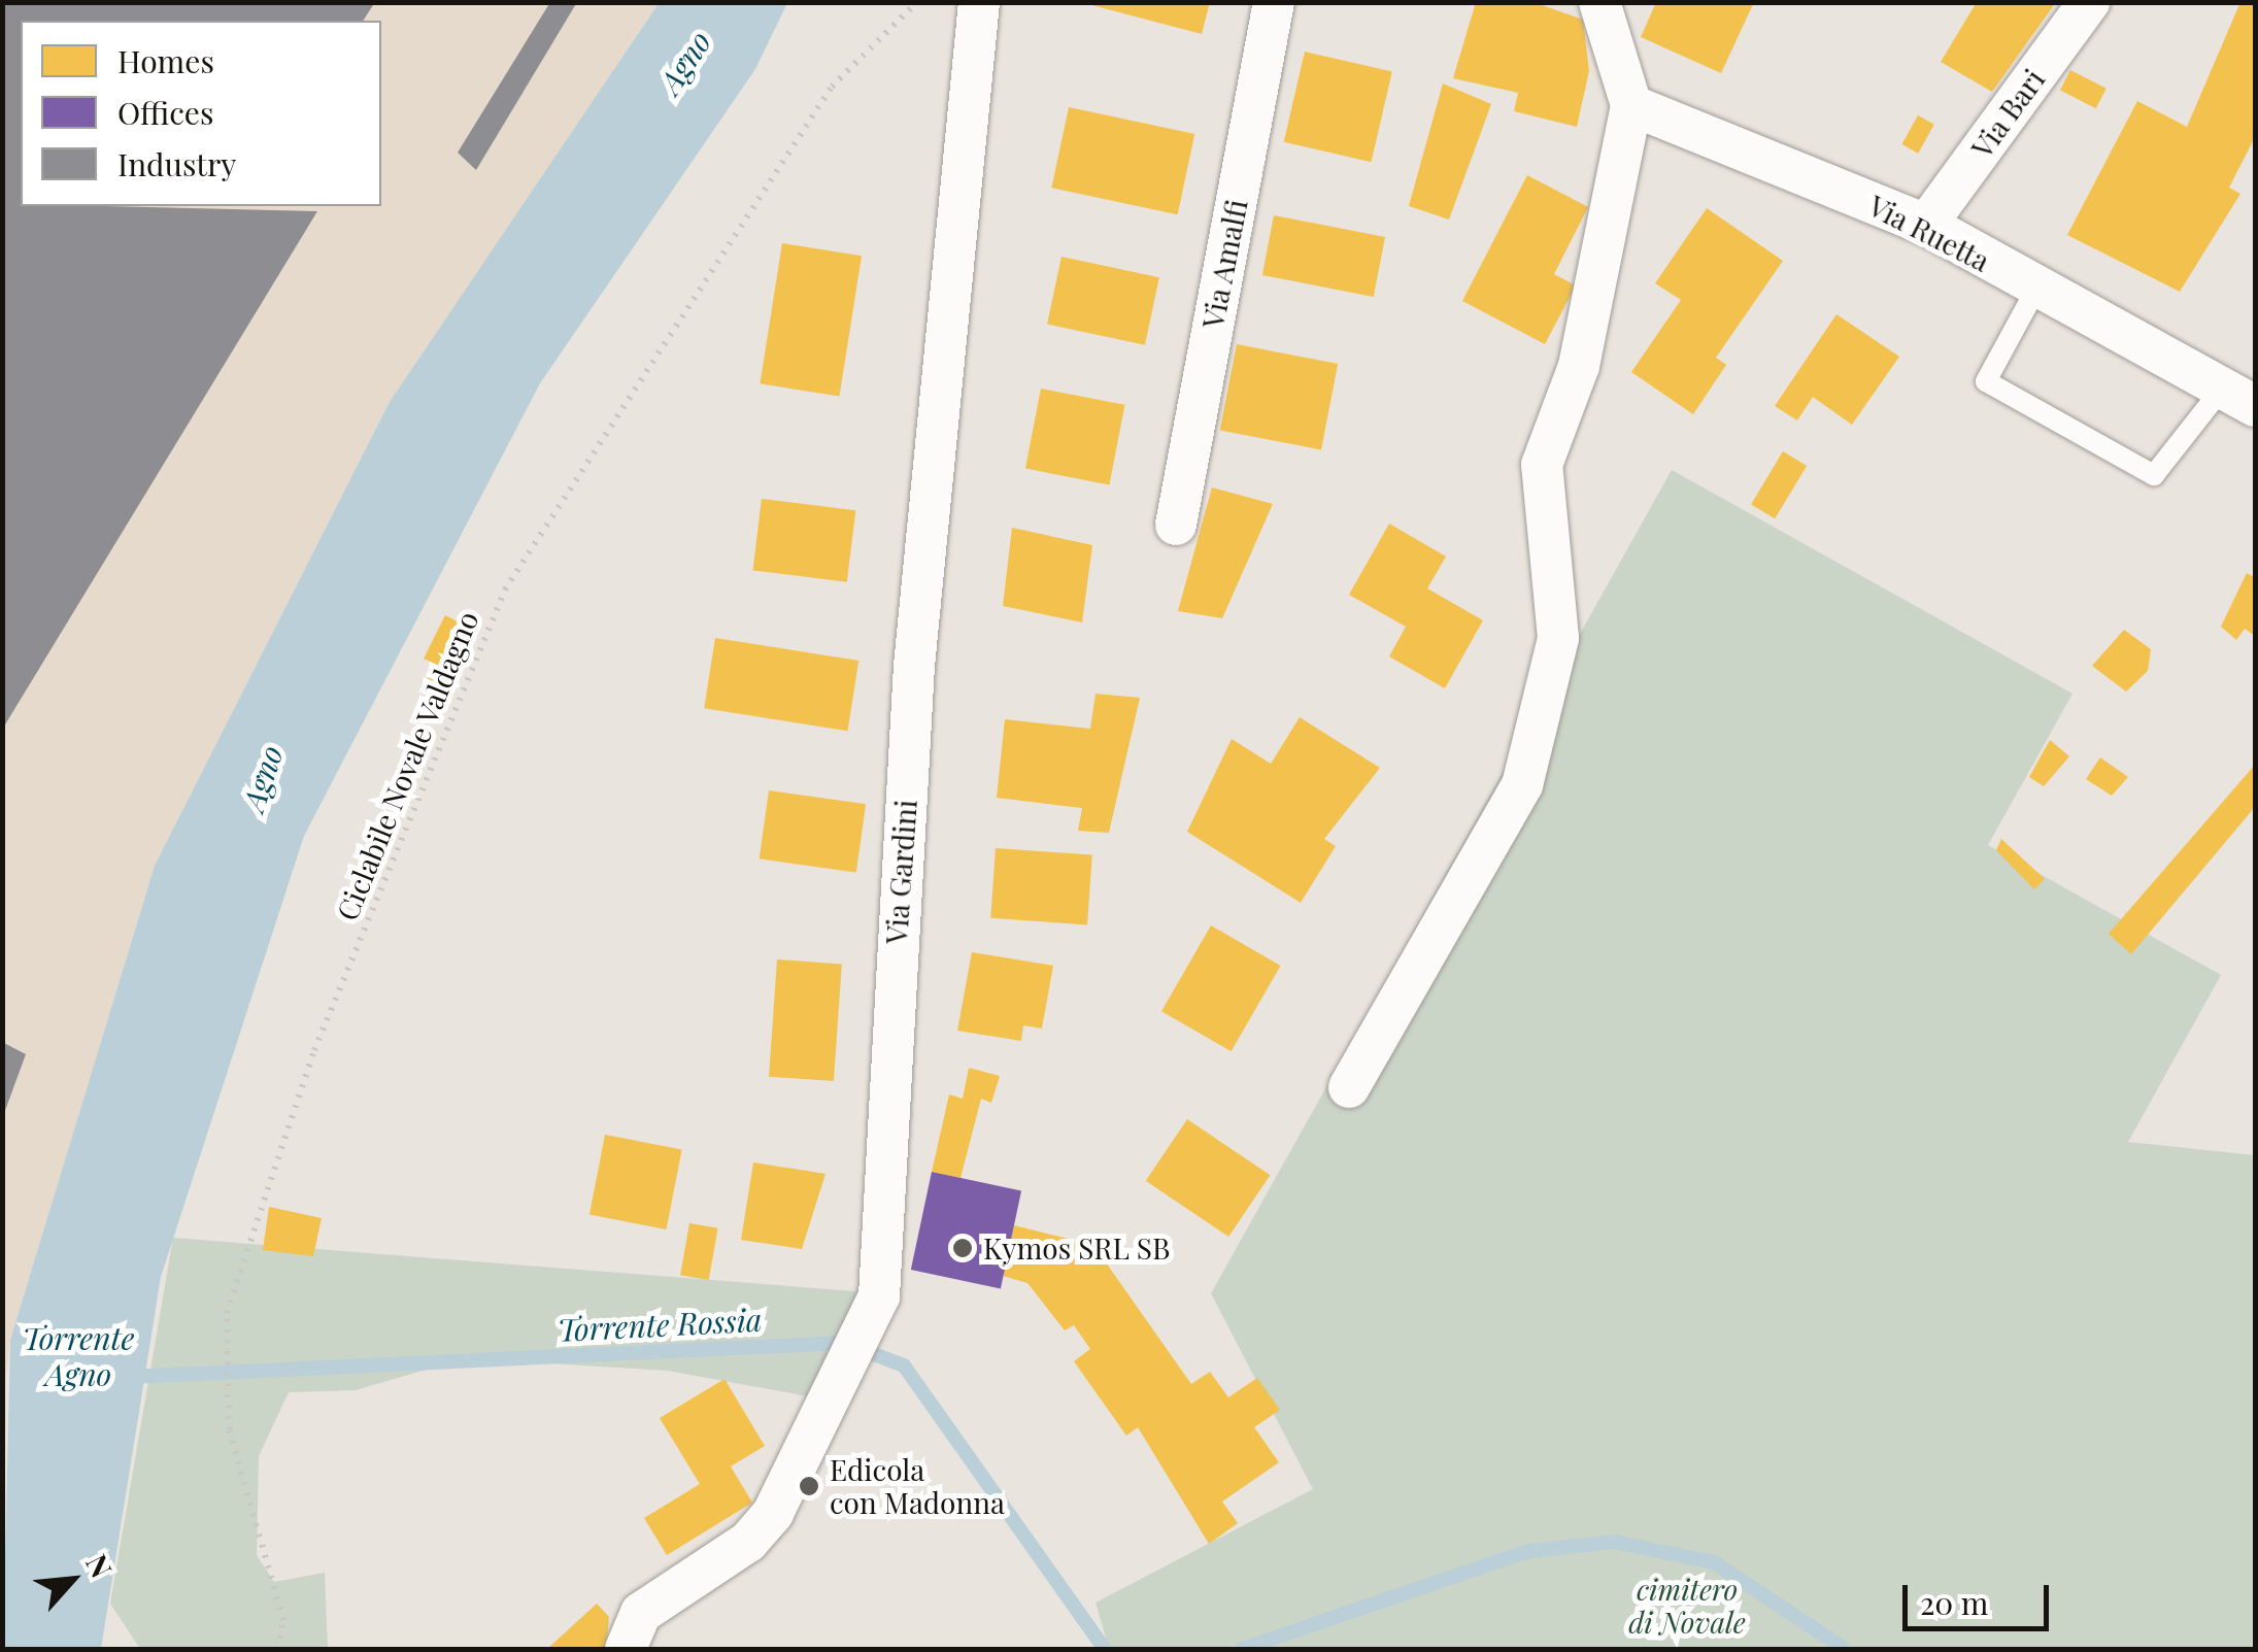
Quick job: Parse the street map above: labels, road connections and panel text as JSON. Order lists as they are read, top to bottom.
{
  "streets": {
    "street": [
      "Via Bari",
      "Via Ruetta",
      "Via Amalfi",
      "Via Gardini"
    ],
    "path": ["Ciclabile Novale Valdagno"]
  },
  "crossings": [
    ["Via Bari", "Via Ruetta"]
  ],
  "water": ["Agno", "Torrente Rossia", "Torrente Agno"],
  "parks": ["cimitero di Novale"],
  "places": ["Kymos SRL SB", "Edicola con Madonna"],
  "legend": ["Homes", "Offices", "Industry"],
  "scale_bar": "20 m",
  "north": "top right"
}
